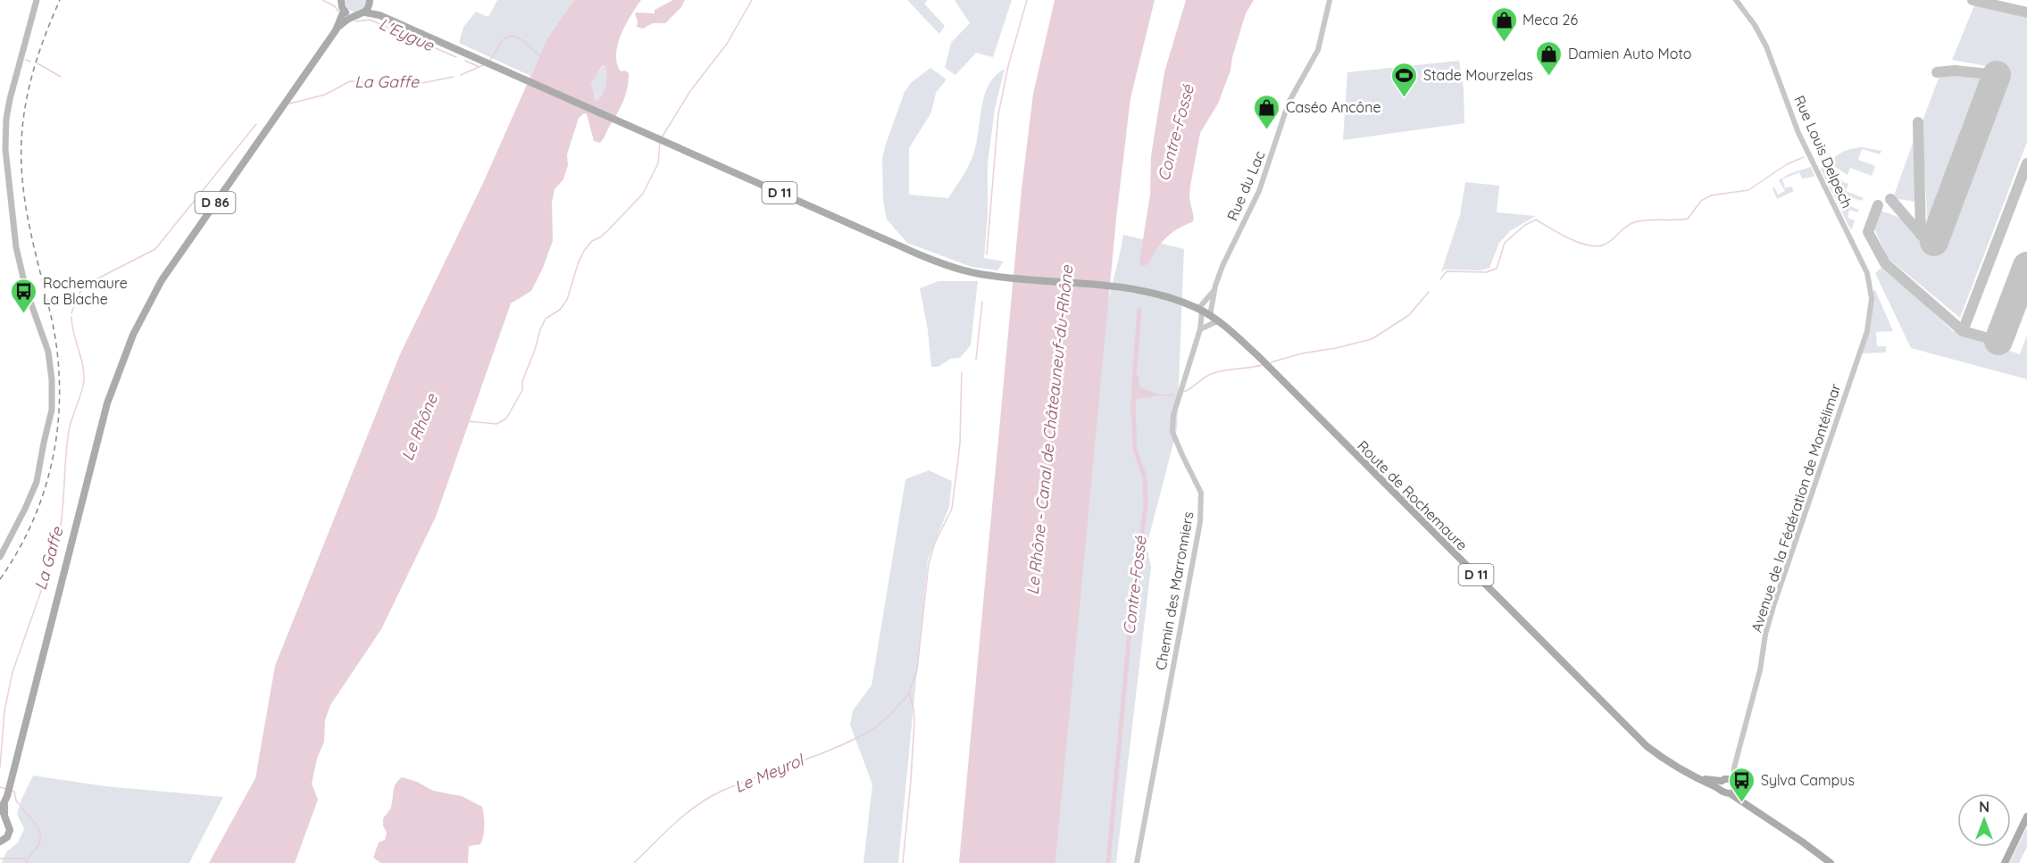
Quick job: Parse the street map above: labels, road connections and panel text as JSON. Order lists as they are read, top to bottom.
{
  "streets": {
    "main road": ["D 11", "D 86", "Route de Rochemaure"],
    "street": [
      "Rue Louis Delpech",
      "Rue du Lac",
      "Avenue de la Fédération de Montélimar",
      "Chemin des Marronniers"
    ]
  },
  "crossings": [
    ["Rue Louis Delpech", "Avenue de la Fédération de Montélimar"],
    ["Rue du Lac", "Route de Rochemaure"],
    ["Route de Rochemaure", "Avenue de la Fédération de Montélimar"],
    ["Route de Rochemaure", "Chemin des Marronniers"]
  ],
  "water": [
    "L'Eygue",
    "La Gaffe",
    "Contre-Fossé",
    "Le Rhône",
    "Le Rhône - Canal de Châteauneuf-du-Rhône",
    "Le Meyrol"
  ],
  "places": {
    "shop": ["Meca 26", "Damien Auto Moto", "Caséo Ancône"],
    "sports": ["Stade Mourzelas"],
    "bus stop": ["Rochemaure La Blache", "Sylva Campus"]
  },
  "north": "top"
}
